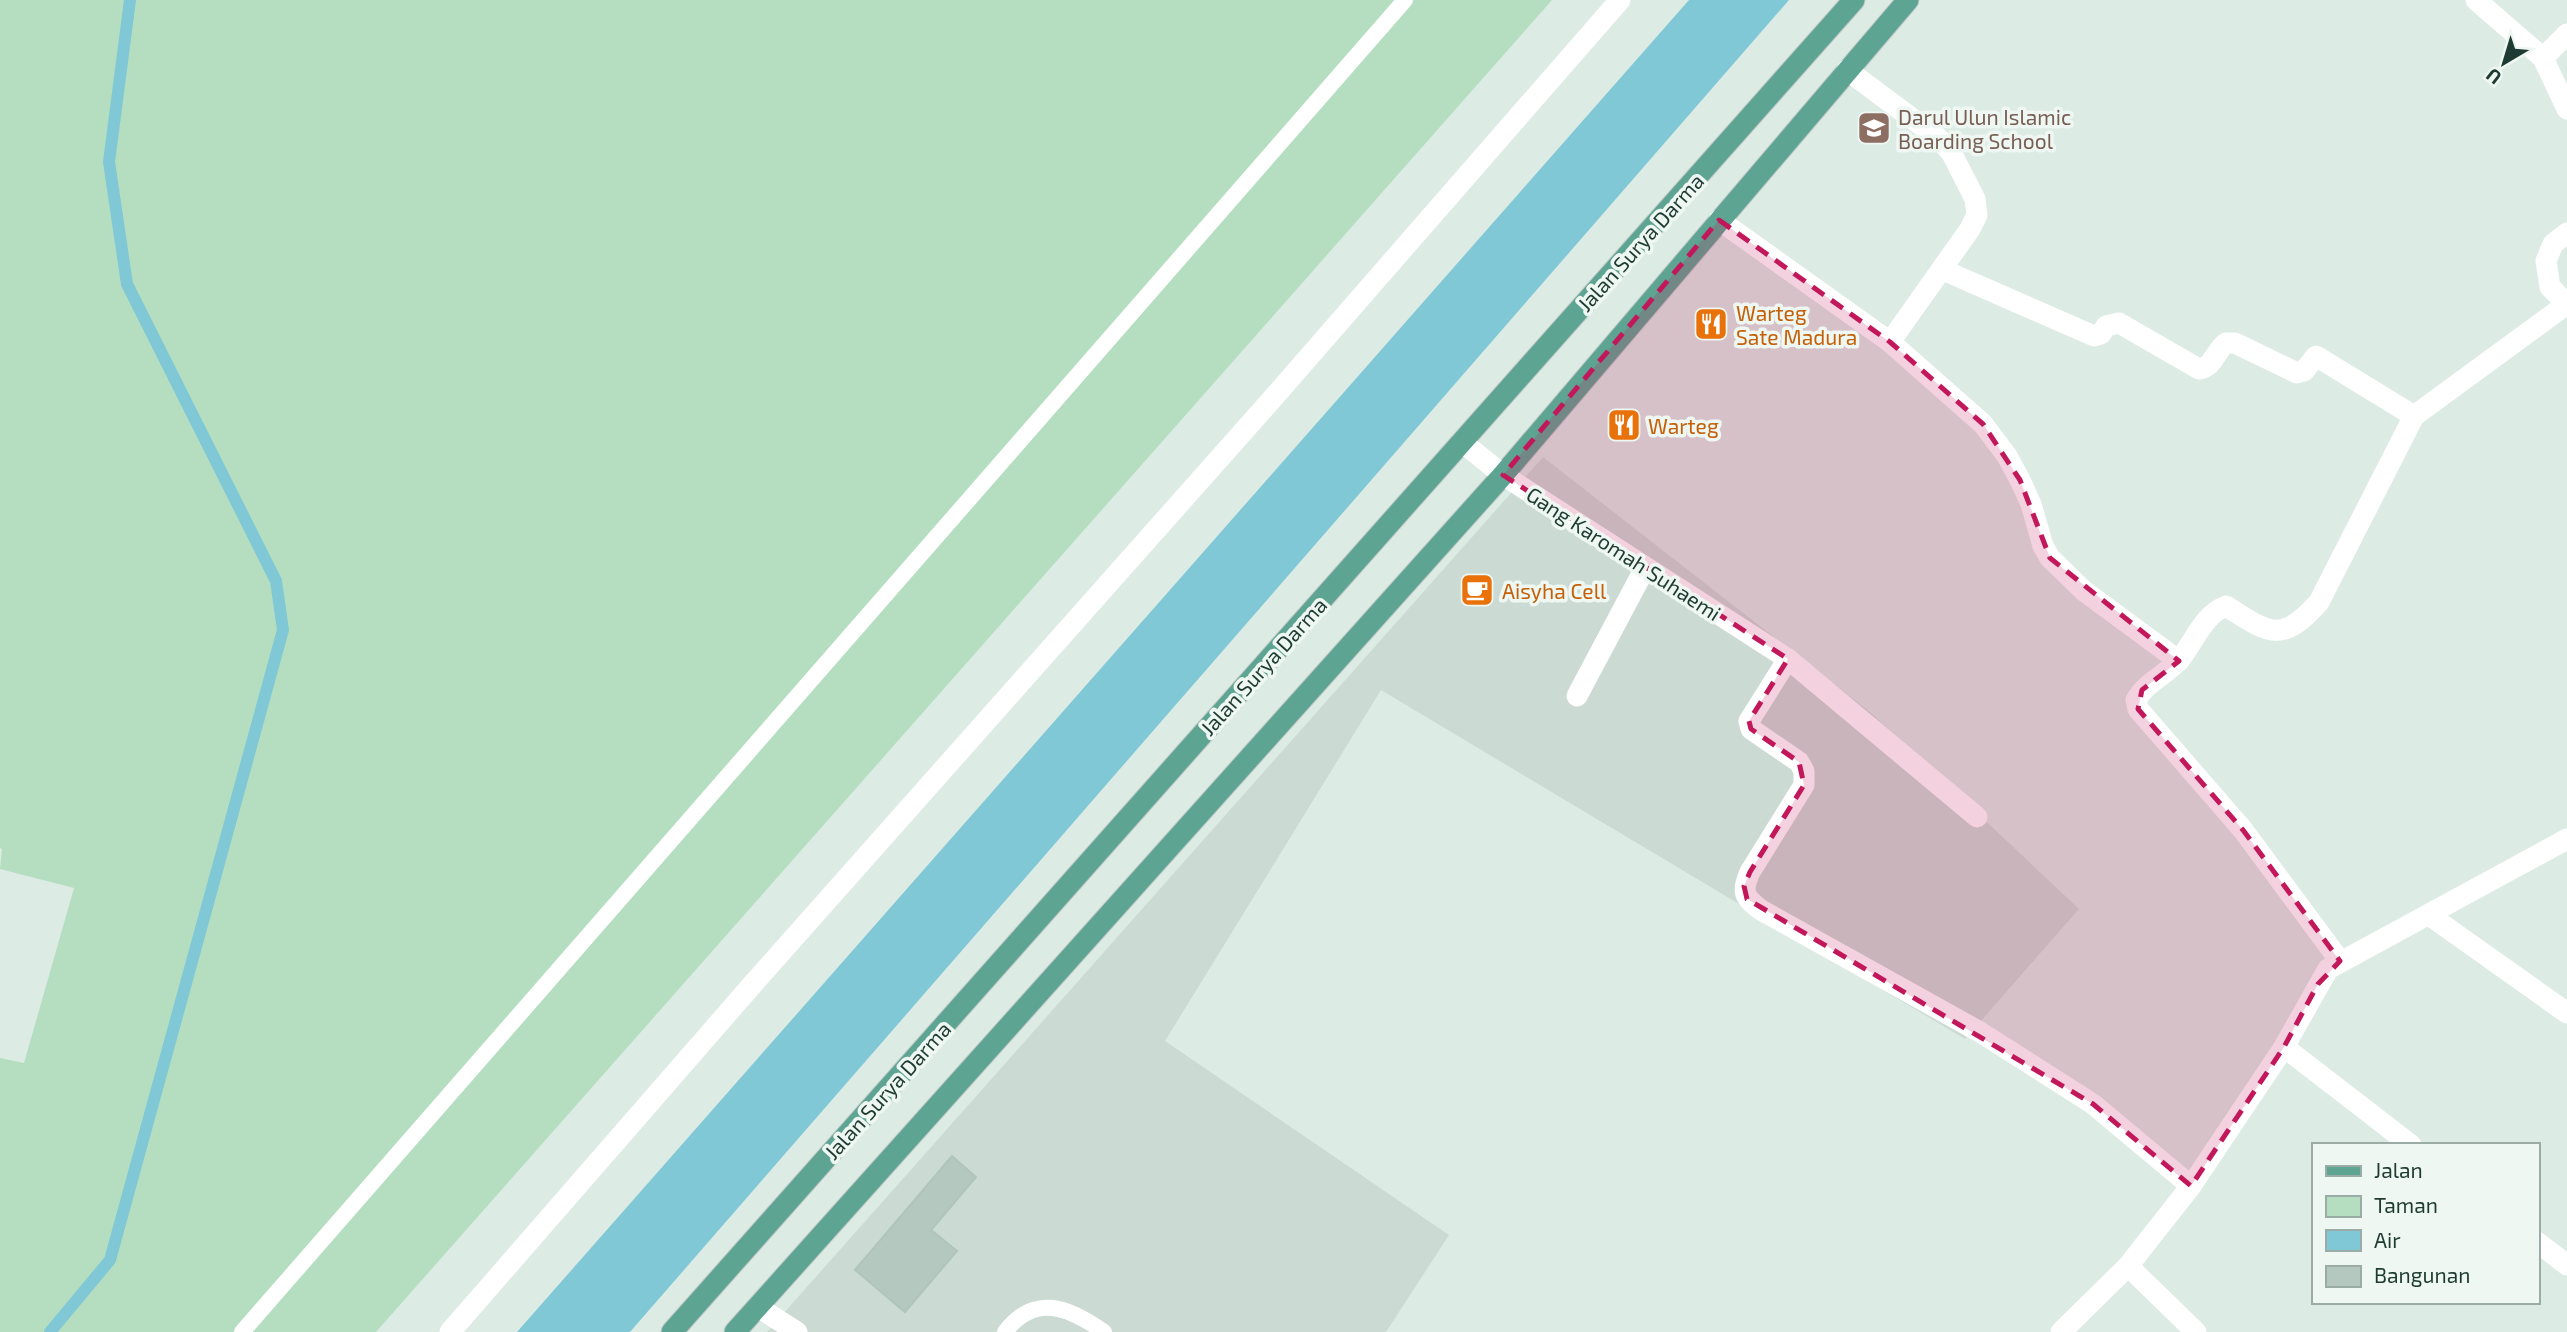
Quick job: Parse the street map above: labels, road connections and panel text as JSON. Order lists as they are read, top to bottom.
{
  "streets": {
    "main road": ["Jalan Surya Darma"],
    "street": ["Gang Karomah Suhaemi"]
  },
  "crossings": [
    ["Jalan Surya Darma", "Gang Karomah Suhaemi"]
  ],
  "places": {
    "school or university": ["Darul Ulun Islamic Boarding School"],
    "restaurant": ["Warteg Sate Madura", "Warteg"],
    "cafe": ["Aisyha Cell"]
  },
  "legend": [
    "Jalan",
    "Taman",
    "Air",
    "Bangunan"
  ],
  "north": "bottom left"
}
